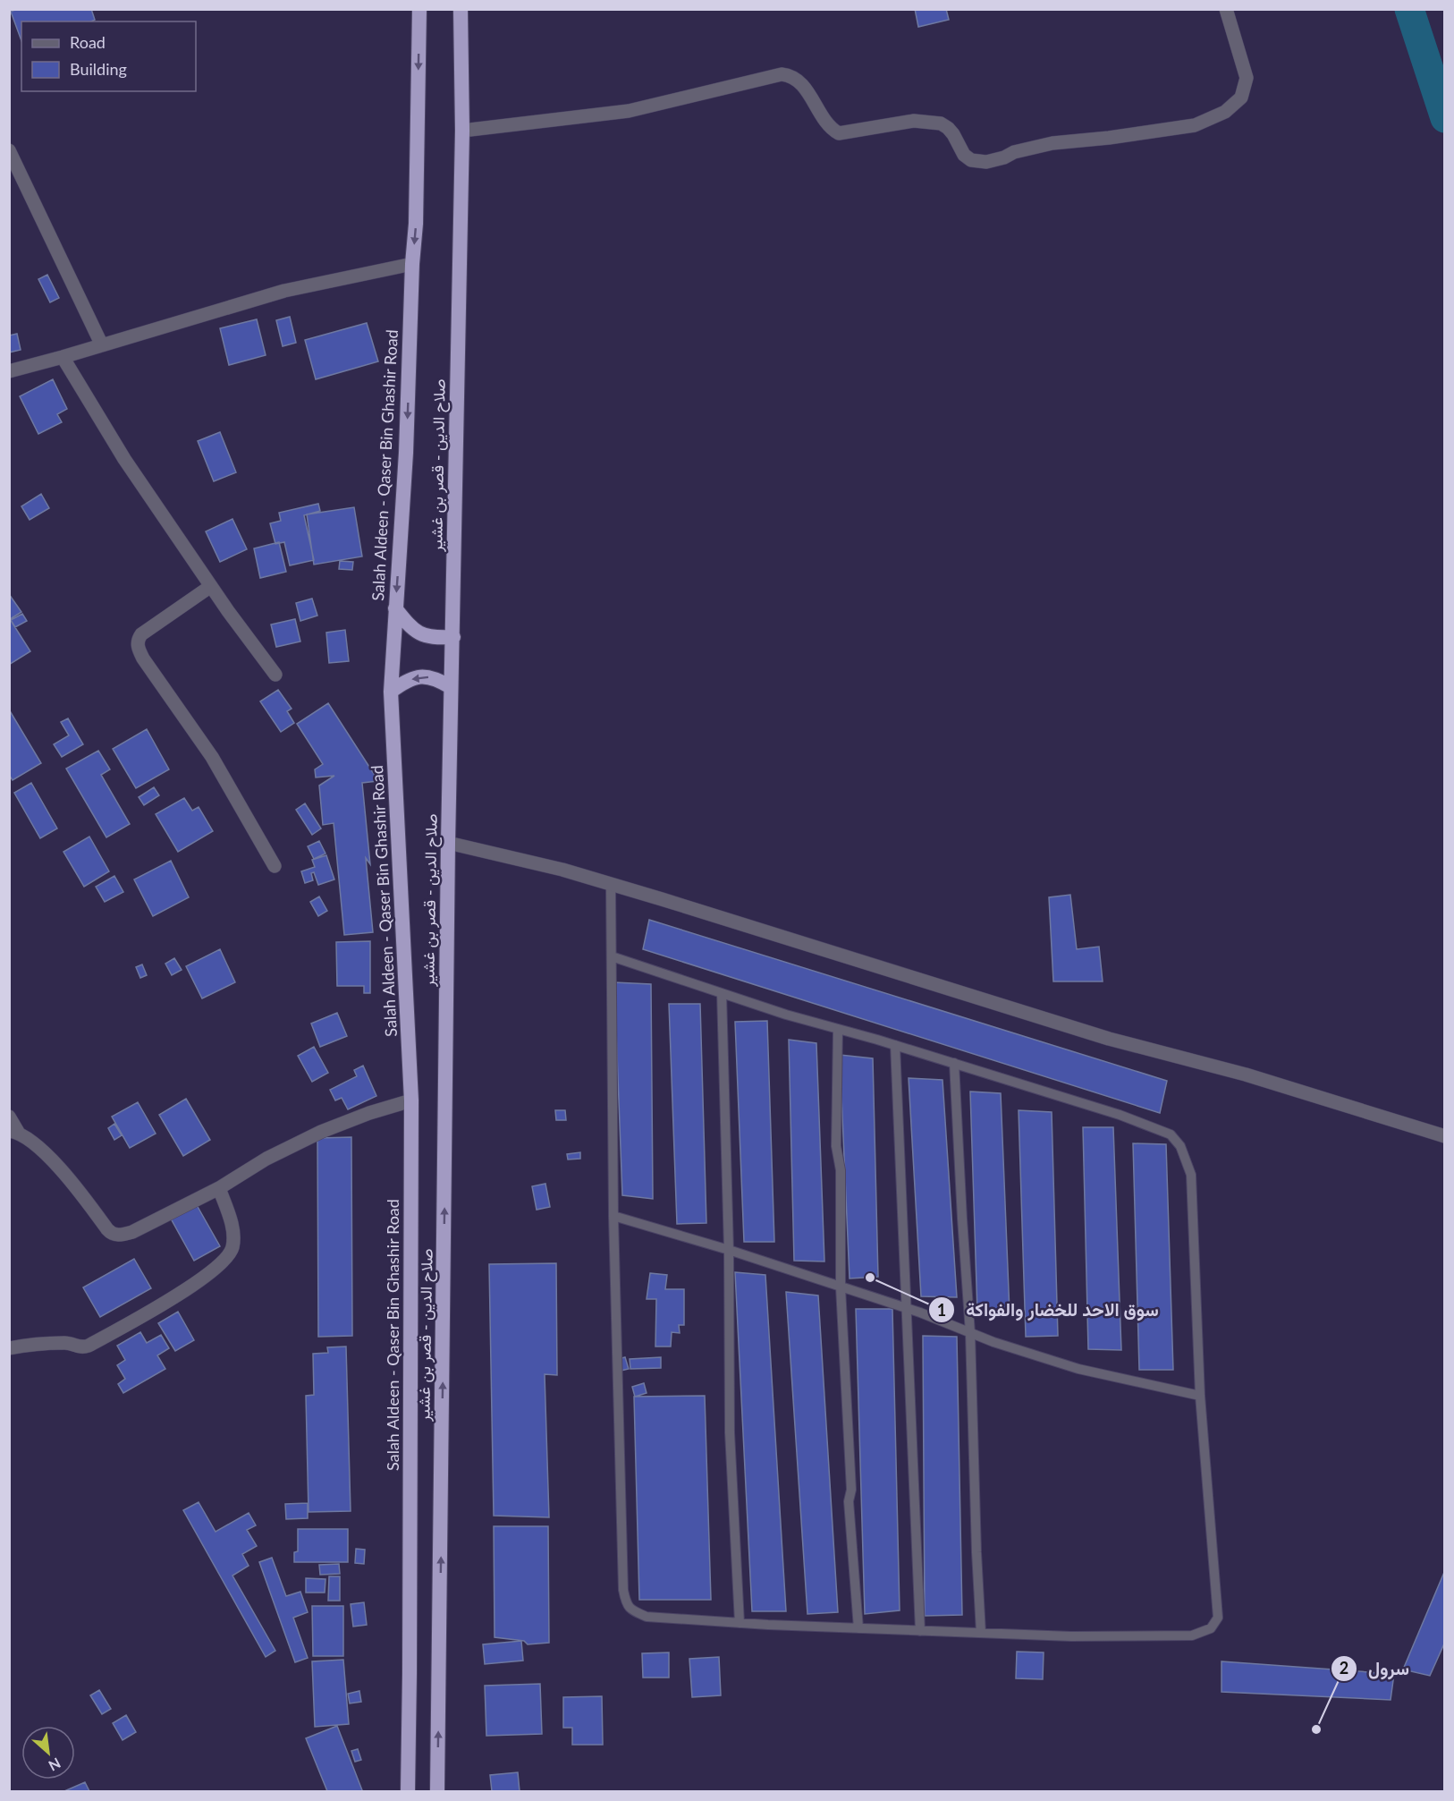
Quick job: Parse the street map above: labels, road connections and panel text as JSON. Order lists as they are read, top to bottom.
{
  "streets": {
    "highway": ["Salah Aldeen - Qaser Bin Ghashir Road", "صلاح الدين - قصر بن غشير"]
  },
  "one_way": ["صلاح الدين - قصر بن غشير"],
  "places": ["سوق الاحد للخضار والفواكة", "سرول"],
  "legend": ["Road", "Building"],
  "north": "bottom right"
}
